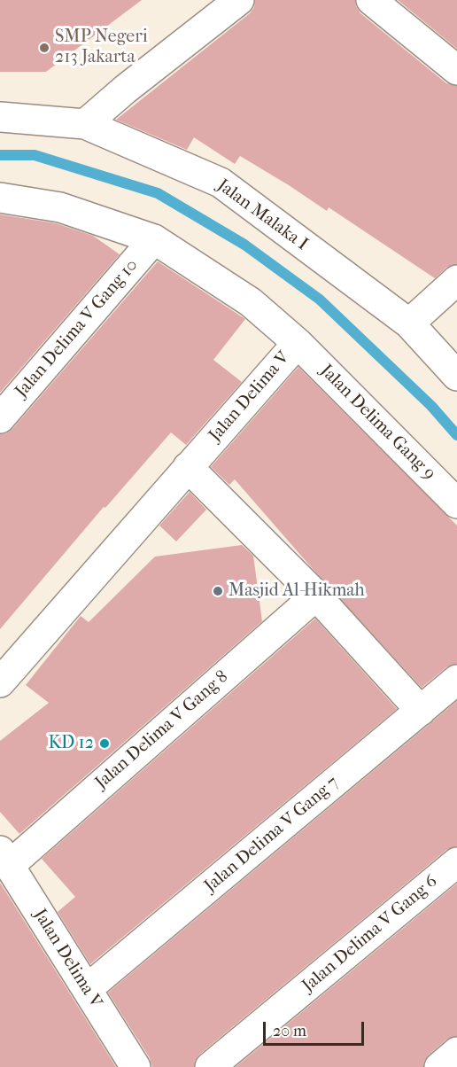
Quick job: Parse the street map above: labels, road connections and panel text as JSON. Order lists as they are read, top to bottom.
{
  "streets": {
    "street": [
      "Jalan Malaka I",
      "Jalan Delima V Gang 10",
      "Jalan Delima V",
      "Jalan Delima Gang 9",
      "Jalan Delima V Gang 8",
      "Jalan Delima V Gang 7",
      "Jalan Delima V Gang 6"
    ]
  },
  "crossings": [
    ["Jalan Delima V Gang 10", "Jalan Delima V"],
    ["Jalan Delima V", "Jalan Delima Gang 9"],
    ["Jalan Delima V", "Jalan Delima V Gang 8"],
    ["Jalan Delima V", "Jalan Delima V Gang 7"]
  ],
  "places": ["SMP Negeri 213 Jakarta", "Masjid Al-Hikmah", "KD 12"],
  "scale_bar": "20 m"
}
